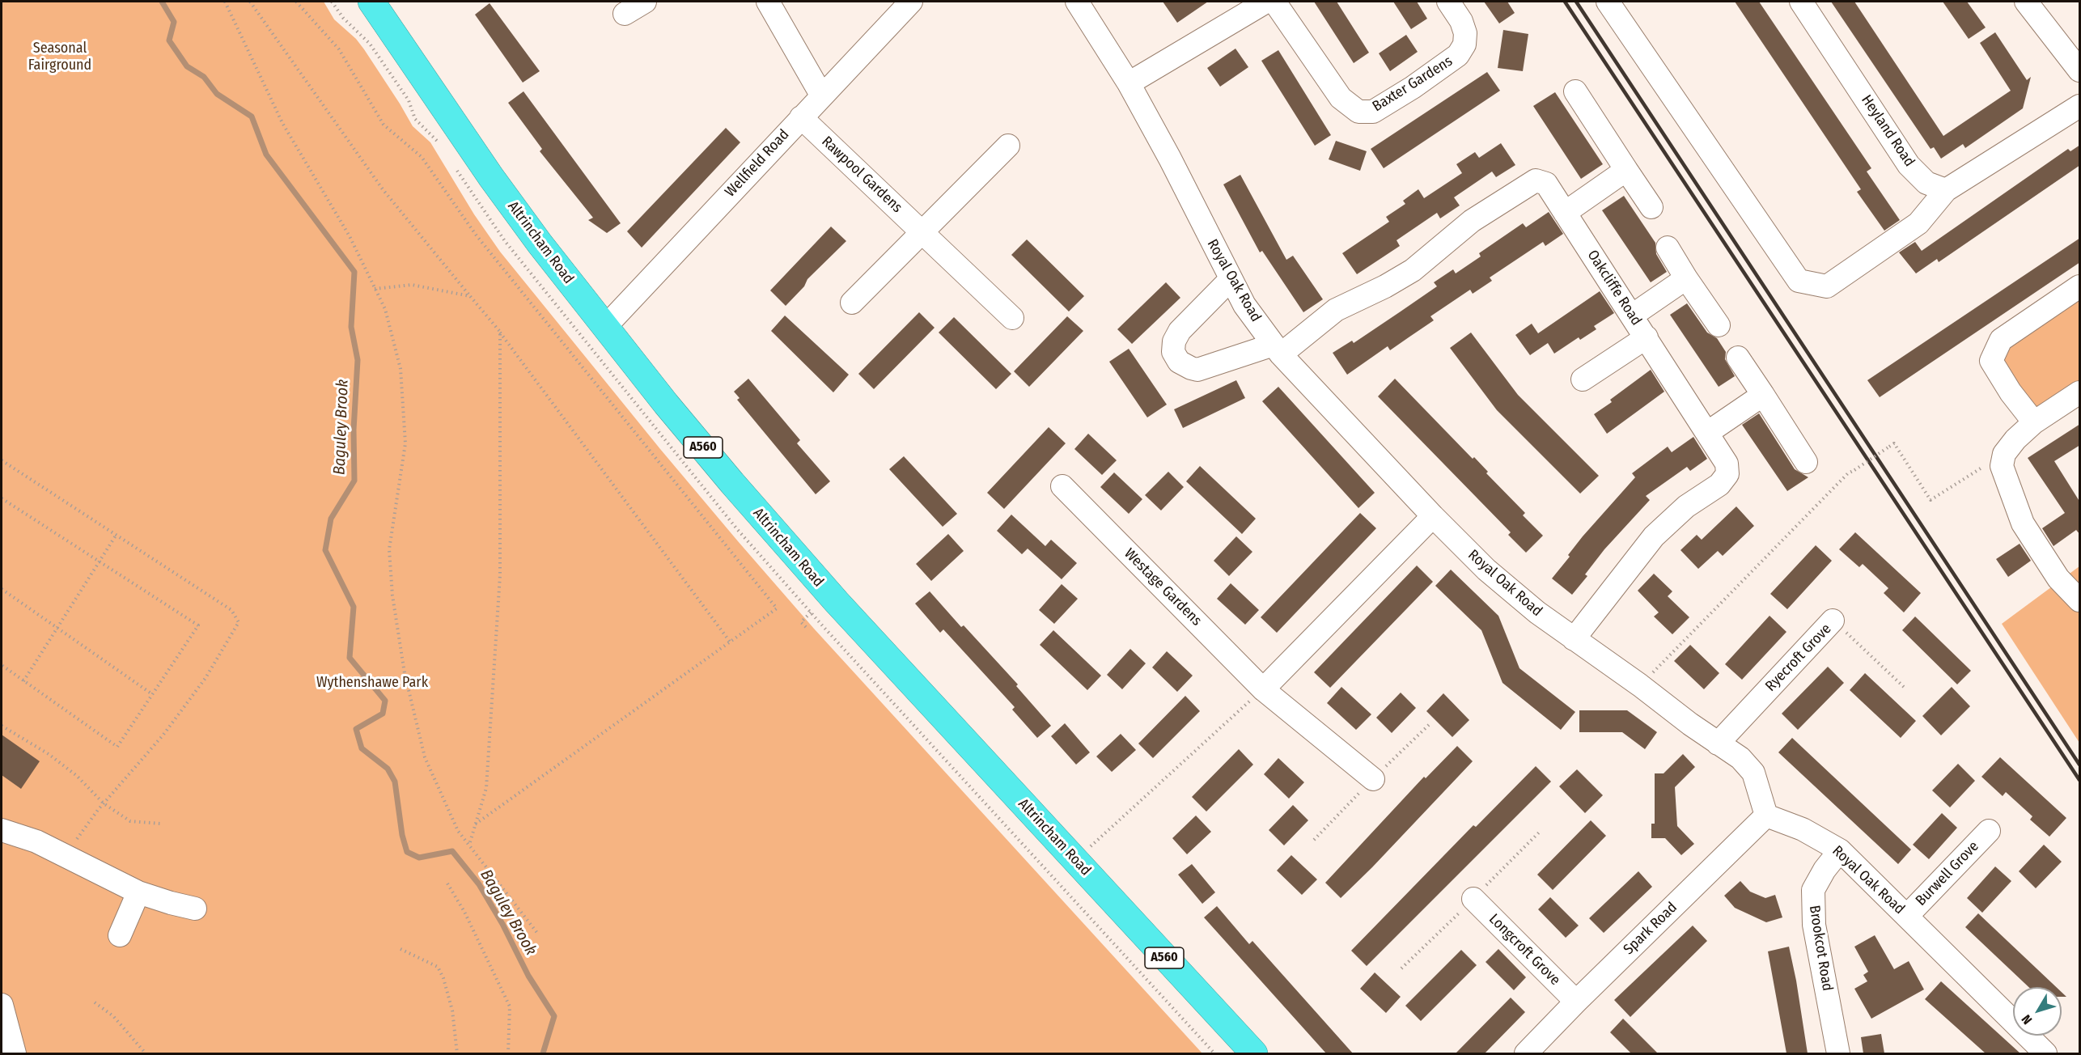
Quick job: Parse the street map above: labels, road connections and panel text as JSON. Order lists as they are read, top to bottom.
{
  "streets": {
    "highway": ["Altrincham Road", "A560"],
    "street": [
      "Baxter Gardens",
      "Heyland Road",
      "Wellfield Road",
      "Rawpool Gardens",
      "Royal Oak Road",
      "Oakcliffe Road",
      "Westage Gardens",
      "Ryecroft Grove",
      "Burwell Grove",
      "Spark Road",
      "Brookcot Road",
      "Longcroft Grove"
    ]
  },
  "crossings": [
    ["Wellfield Road", "Rawpool Gardens"],
    ["Wellfield Road", "Altrincham Road"],
    ["Royal Oak Road", "Oakcliffe Road"],
    ["Royal Oak Road", "Ryecroft Grove"],
    ["Royal Oak Road", "Burwell Grove"],
    ["Royal Oak Road", "Spark Road"],
    ["Royal Oak Road", "Brookcot Road"],
    ["Spark Road", "Longcroft Grove"]
  ],
  "water": ["Baguley Brook"],
  "parks": ["Seasonal Fairground", "Wythenshawe Park"],
  "north": "bottom left"
}
